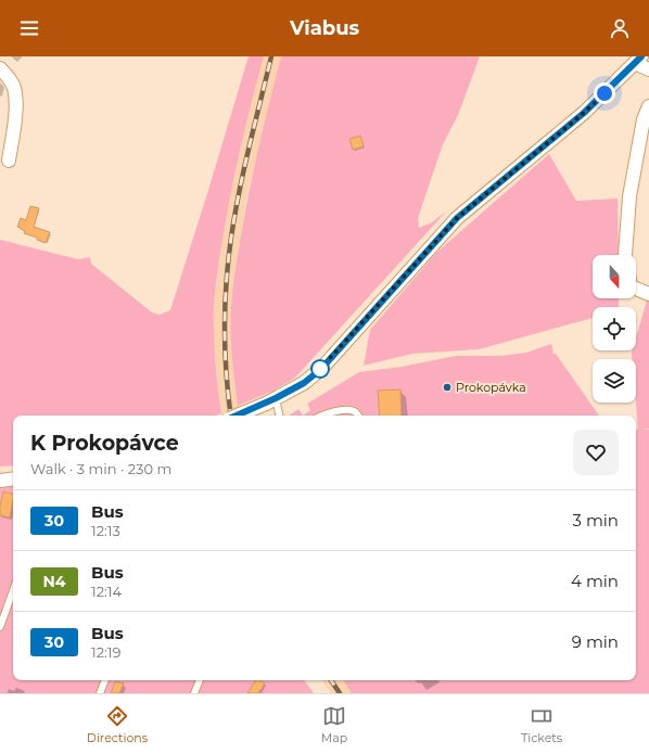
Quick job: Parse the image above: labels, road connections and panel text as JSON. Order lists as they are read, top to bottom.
{
  "places": ["Prokopávka"],
  "lines": ["bus line 30"],
  "north": "bottom",
  "page": {
    "header": "Viabus",
    "heading": ["K Prokopávce", "Walk · 3 min · 230 m"],
    "list": [
      {
        "mark": "30",
        "name": "Bus",
        "note": "12:13",
        "value": "3 min"
      },
      {
        "mark": "N4",
        "name": "Bus",
        "note": "12:14",
        "value": "4 min"
      },
      {
        "mark": "30",
        "name": "Bus",
        "note": "12:19",
        "value": "9 min"
      }
    ],
    "tabs": ["Directions", "Map", "Tickets"]
  }
}
